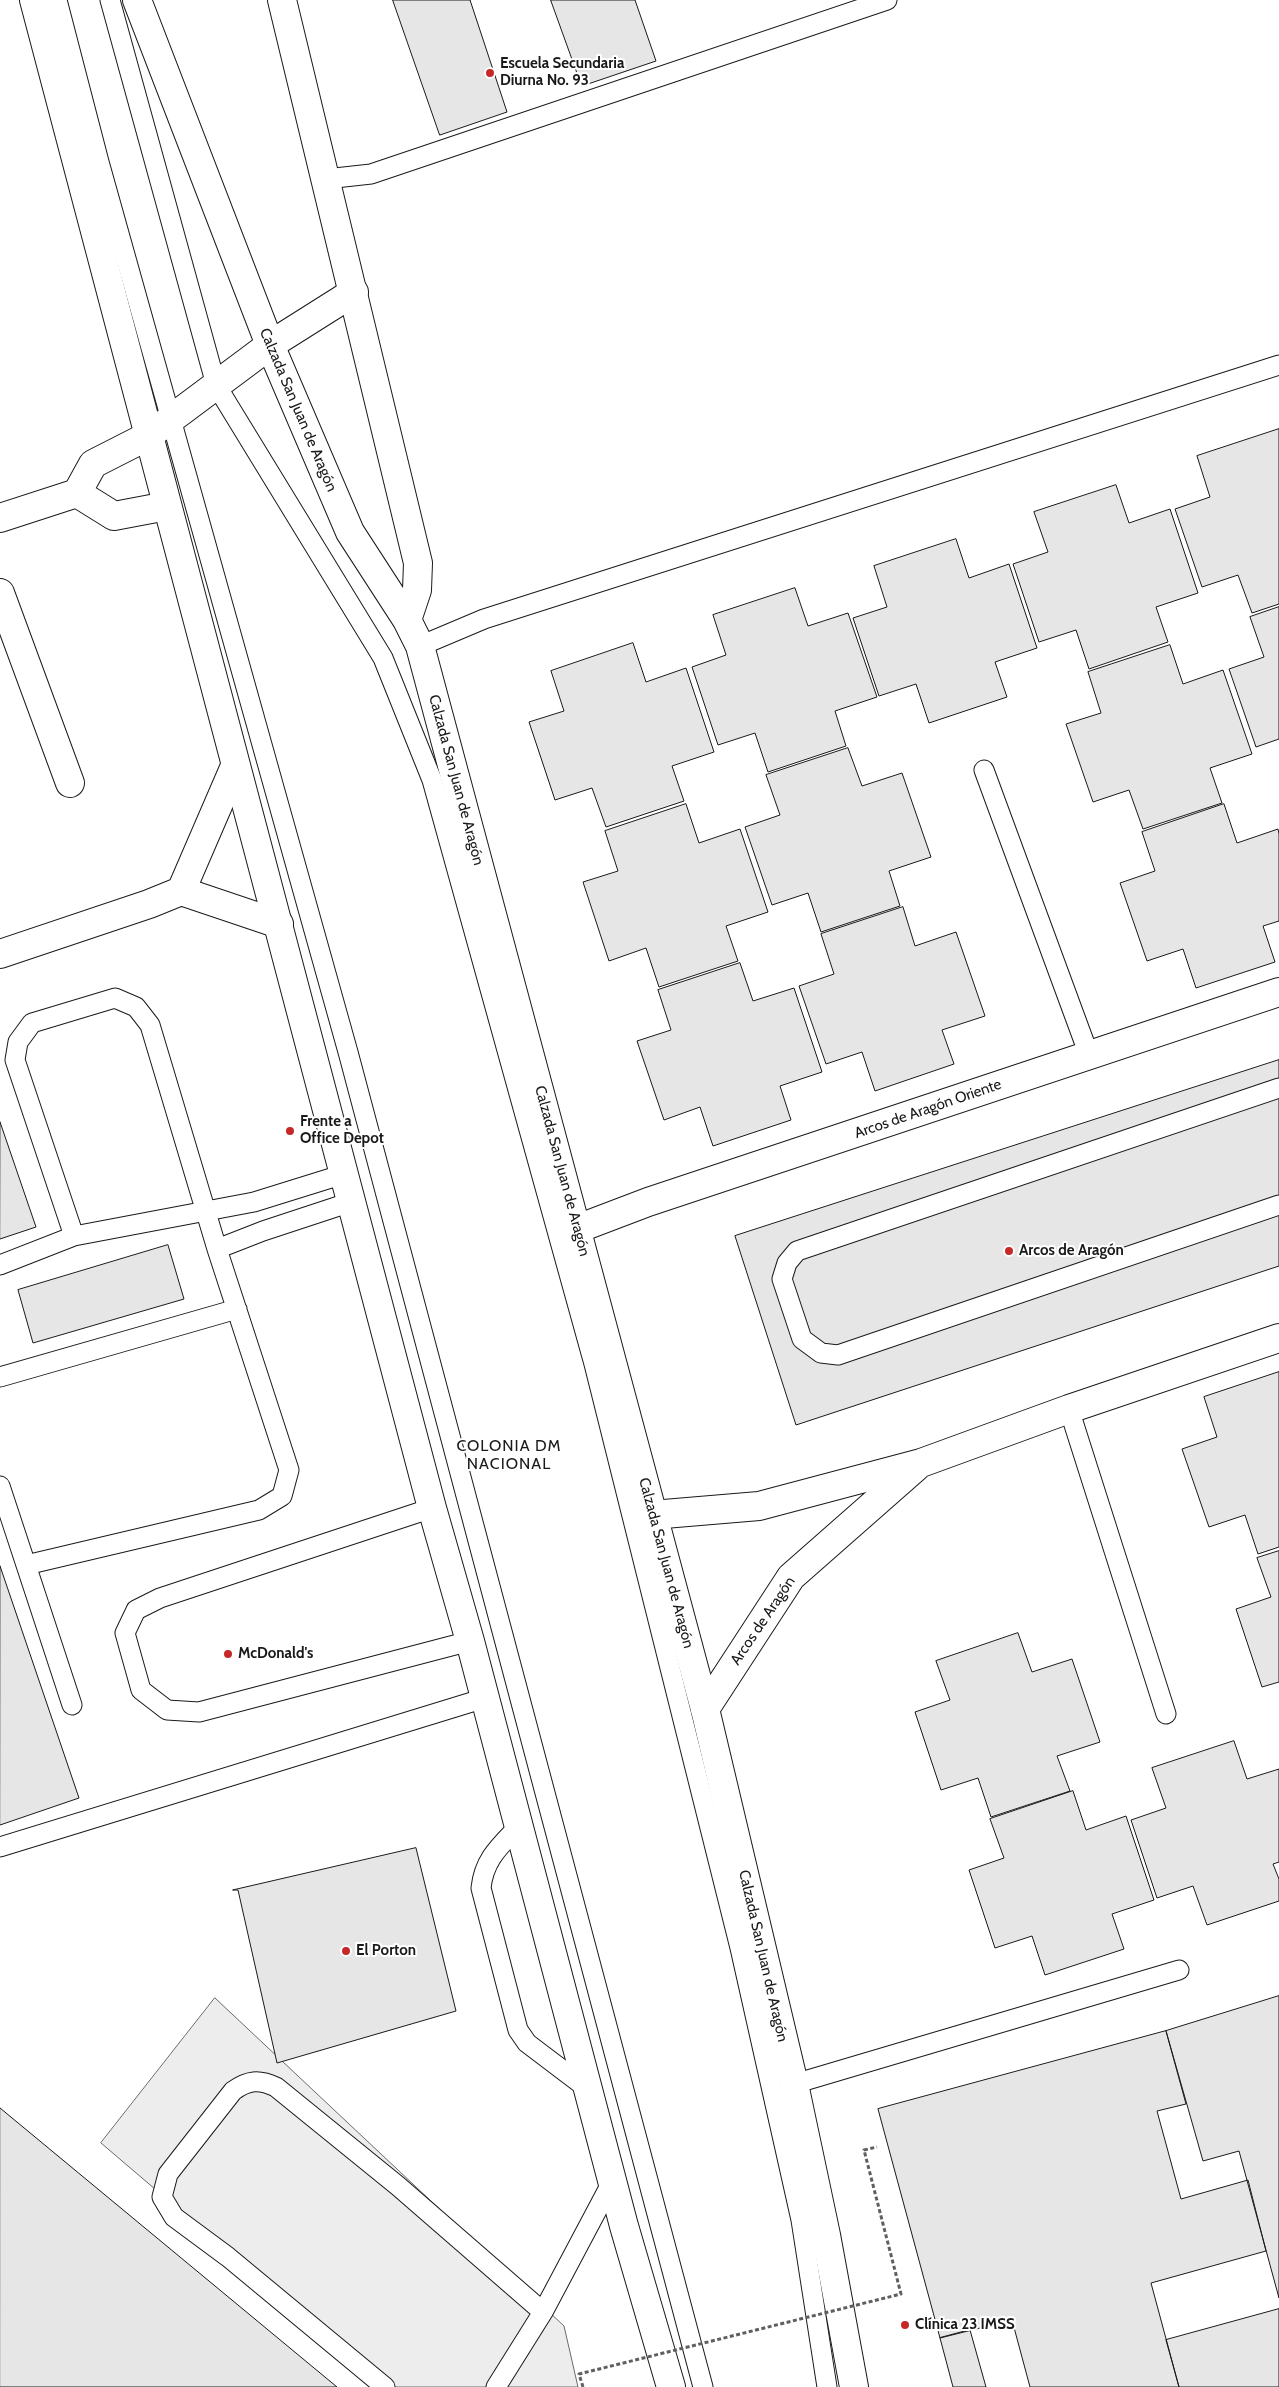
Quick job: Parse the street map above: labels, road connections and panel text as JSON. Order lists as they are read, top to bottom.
{
  "streets": {
    "main road": ["Calzada San Juan de Aragón", "Arcos de Aragón Oriente", "Arcos de Aragón"]
  },
  "crossings": [
    ["Calzada San Juan de Aragón", "Arcos de Aragón Oriente"],
    ["Calzada San Juan de Aragón", "Arcos de Aragón"]
  ],
  "districts": ["COLONIA DM NACIONAL"],
  "places": [
    "Escuela Secundaria Diurna No. 93",
    "Frente a Office Depot",
    "Arcos de Aragón",
    "McDonald's",
    "El Porton",
    "Clínica 23 IMSS"
  ]
}
